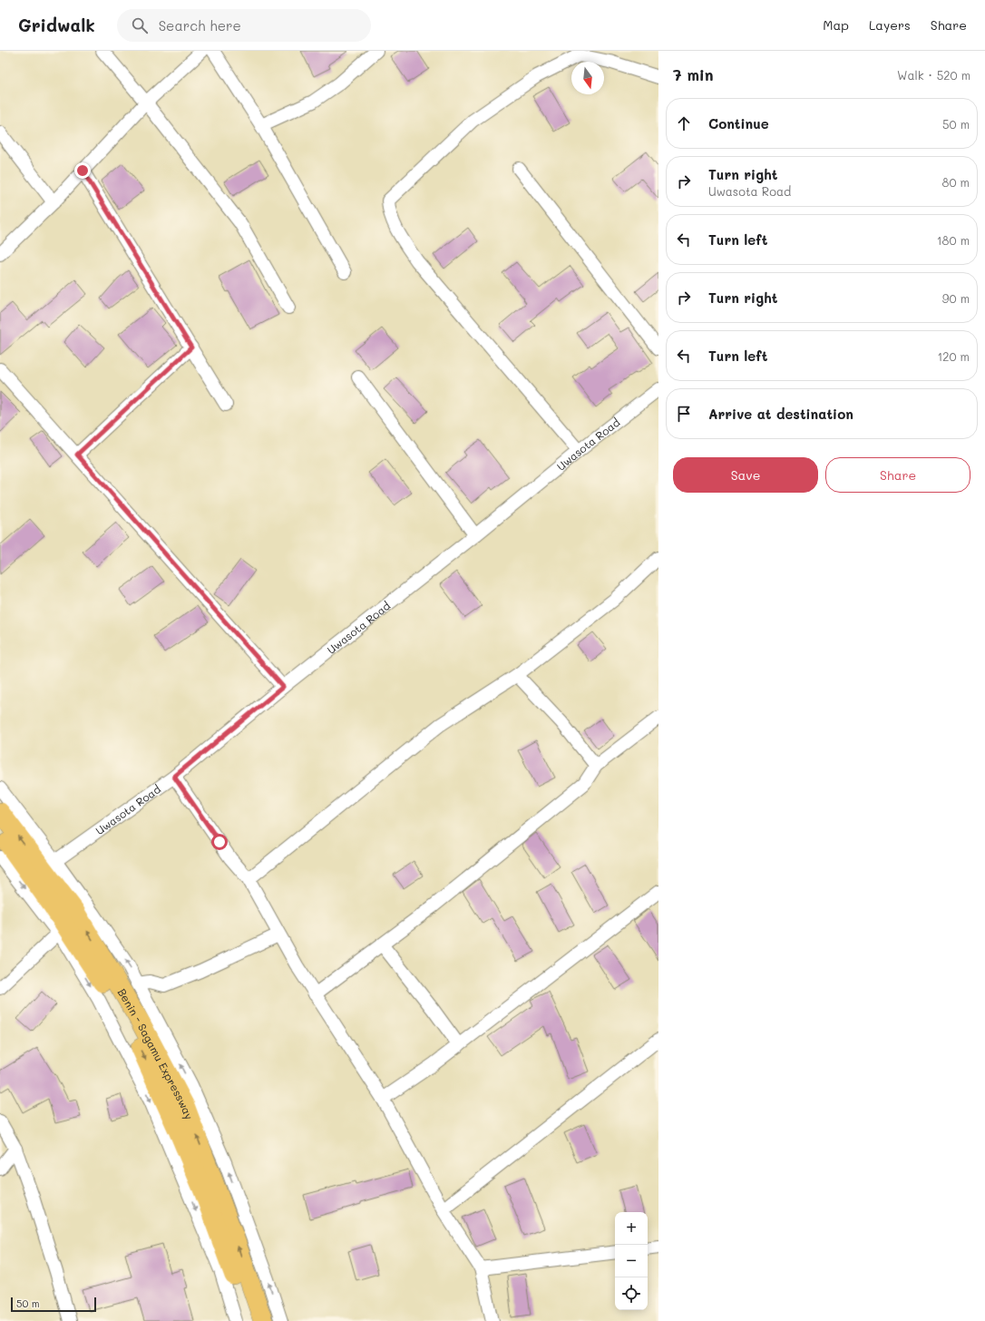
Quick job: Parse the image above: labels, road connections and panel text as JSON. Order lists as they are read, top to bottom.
{
  "streets": {
    "highway": ["Benin - Sagamu Expressway"],
    "street": ["Uwasota Road"]
  },
  "scale_bar": "50 m",
  "north": "bottom",
  "page": {
    "header": "Gridwalk",
    "search": "Search here",
    "nav": ["Map", "Layers", "Share"],
    "heading": ["7 min", "Walk · 520 m"],
    "list": [
      ["Continue", "50 m"],
      ["Turn right", "Uwasota Road", "80 m"],
      ["Turn left", "180 m"],
      ["Turn right", "90 m"],
      ["Turn left", "120 m"],
      "Arrive at destination"
    ],
    "buttons": ["Save", "Share"],
    "map_buttons": ["+", "−"],
    "scale": "50 m"
  }
}
